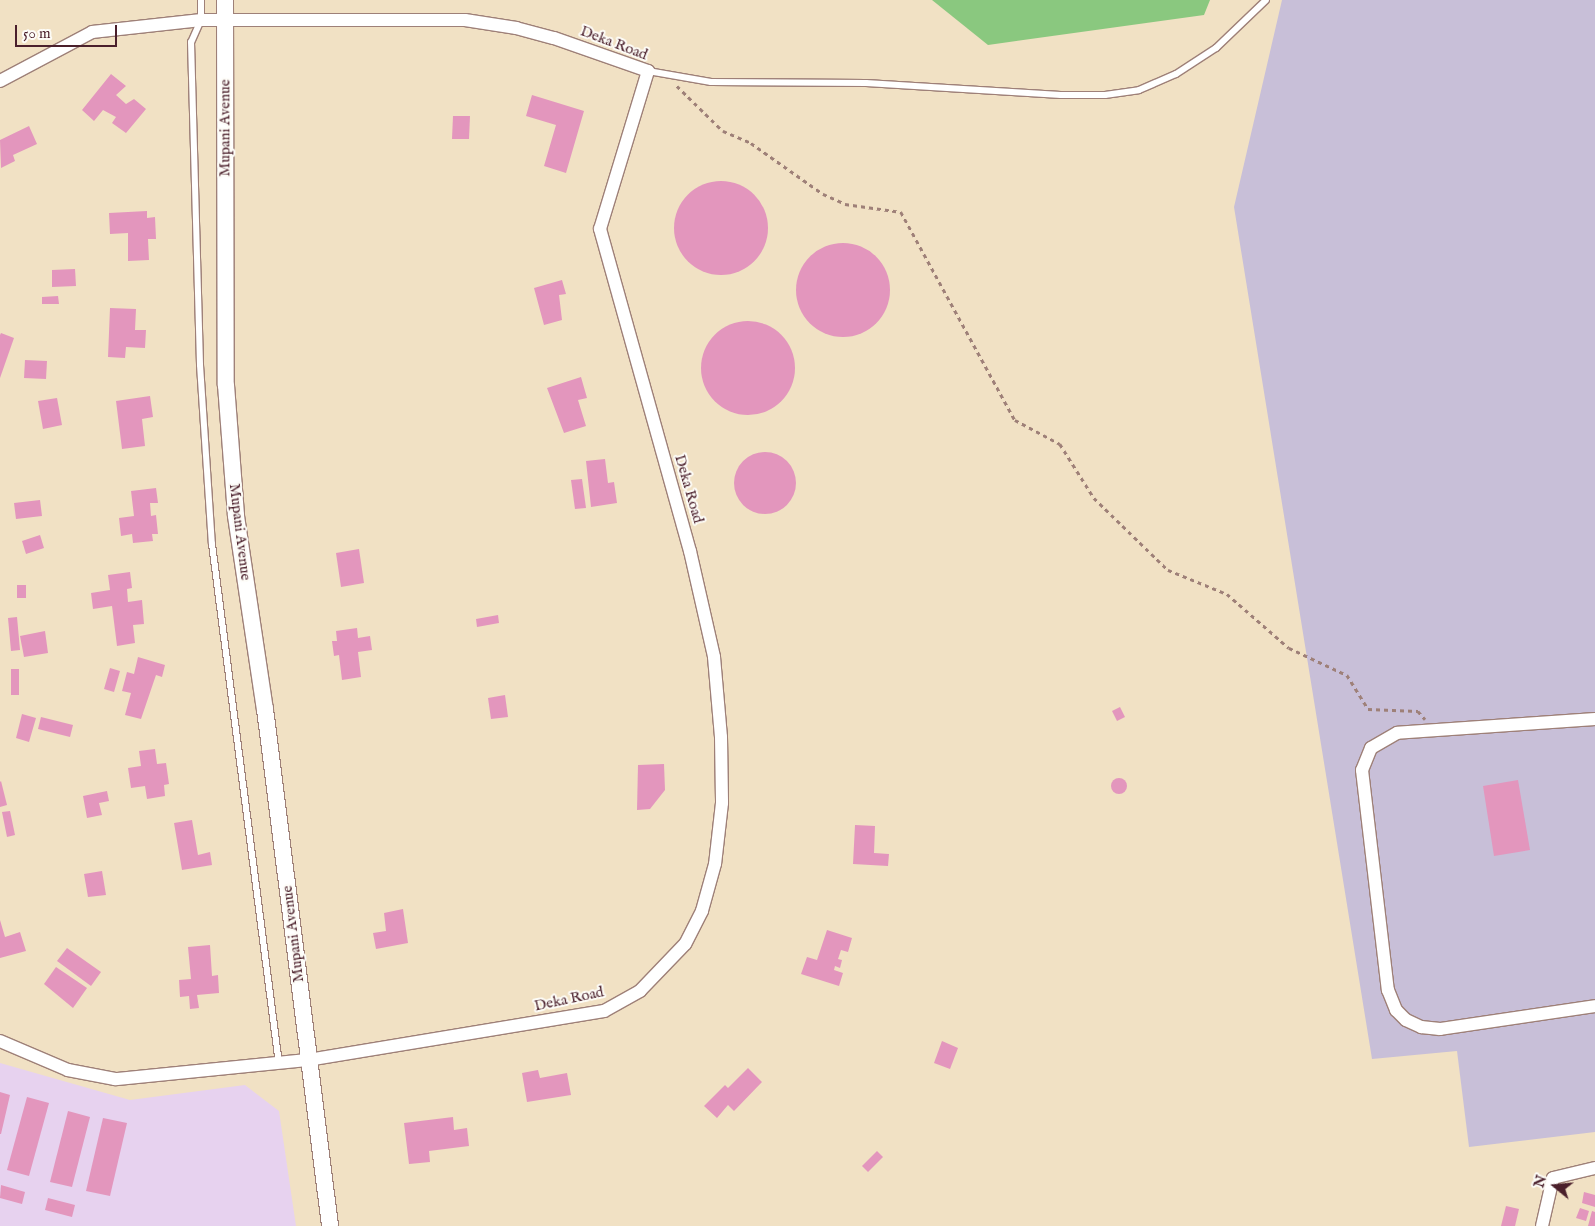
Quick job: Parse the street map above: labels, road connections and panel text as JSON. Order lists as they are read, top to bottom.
{
  "streets": {
    "street": ["Deka Road", "Mupani Avenue"]
  },
  "crossings": [
    ["Deka Road", "Mupani Avenue"]
  ],
  "scale_bar": "50 m",
  "north": "left"
}
